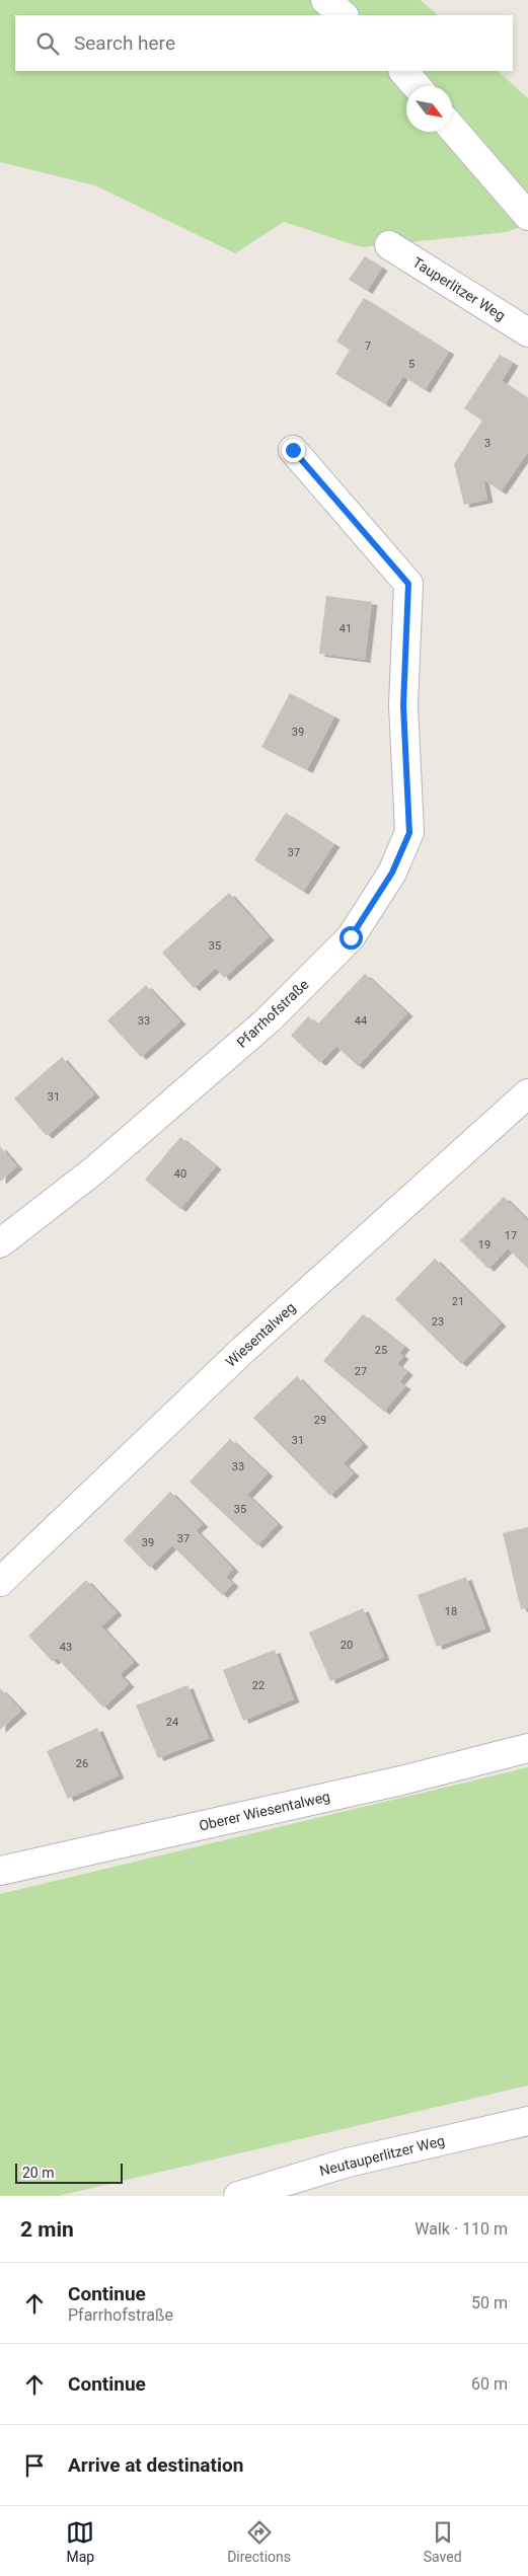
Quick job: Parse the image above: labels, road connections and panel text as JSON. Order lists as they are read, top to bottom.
{
  "streets": {
    "street": [
      "Tauperlitzer Weg",
      "Pfarrhofstraße",
      "Wiesentalweg",
      "Oberer Wiesentalweg",
      "Neutauperlitzer Weg"
    ]
  },
  "house_numbers": [
    "7",
    "5",
    "3",
    "41",
    "39",
    "37",
    "35",
    "33",
    "44",
    "31",
    "40",
    "17",
    "19",
    "21",
    "23",
    "25",
    "27",
    "29",
    "31",
    "33",
    "35",
    "37",
    "39",
    "18",
    "20",
    "43",
    "22",
    "24",
    "26"
  ],
  "scale_bar": "20 m",
  "north": "bottom right",
  "page": {
    "search": "Search here",
    "scale": "20 m",
    "heading": ["2 min", "Walk · 110 m"],
    "list": [
      ["Continue", "Pfarrhofstraße", "50 m"],
      ["Continue", "60 m"],
      "Arrive at destination"
    ],
    "nav": ["Map", "Directions", "Saved"]
  }
}
